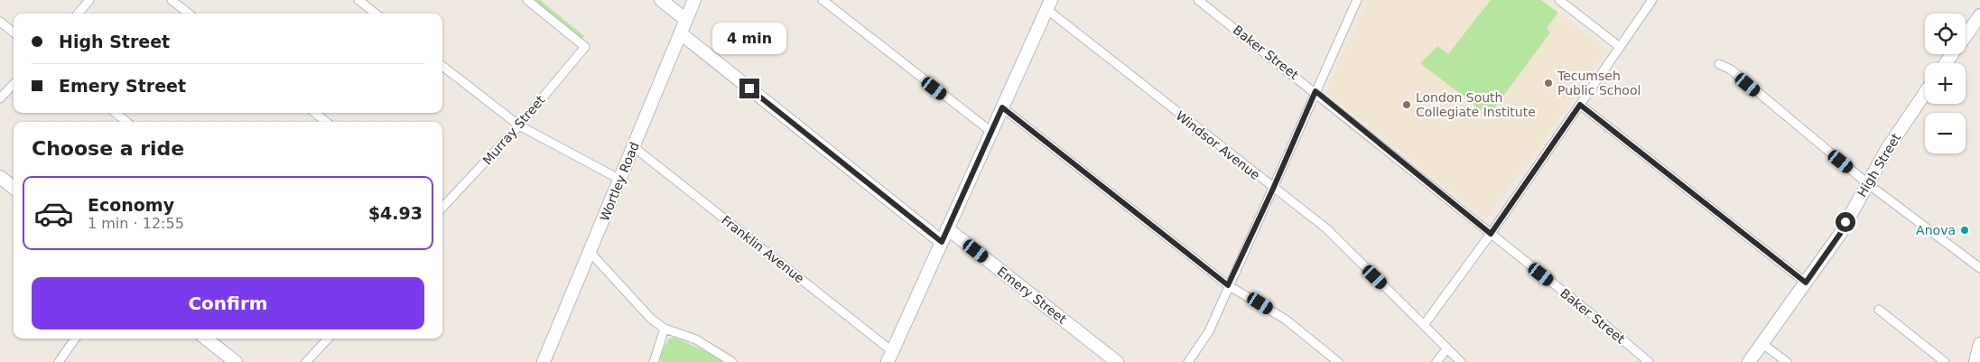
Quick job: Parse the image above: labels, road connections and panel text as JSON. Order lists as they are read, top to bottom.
{
  "streets": {
    "street": [
      "Baker Street",
      "Murray Street",
      "Windsor Avenue",
      "High Street",
      "Wortley Road",
      "Franklin Avenue",
      "Emery Street"
    ]
  },
  "crossings": [
    ["Wortley Road", "Franklin Avenue"]
  ],
  "places": ["Tecumseh Public School", "London South Collegiate Institute", "Anova"],
  "page": {
    "map_buttons": ["+", "−"],
    "banner": ["High Street", "Emery Street"],
    "bubble": "4 min",
    "heading": "Choose a ride",
    "list": [
      {
        "name": "Economy",
        "note": "1 min · 12:55",
        "value": "$4.93"
      }
    ],
    "buttons": "Confirm"
  }
}
